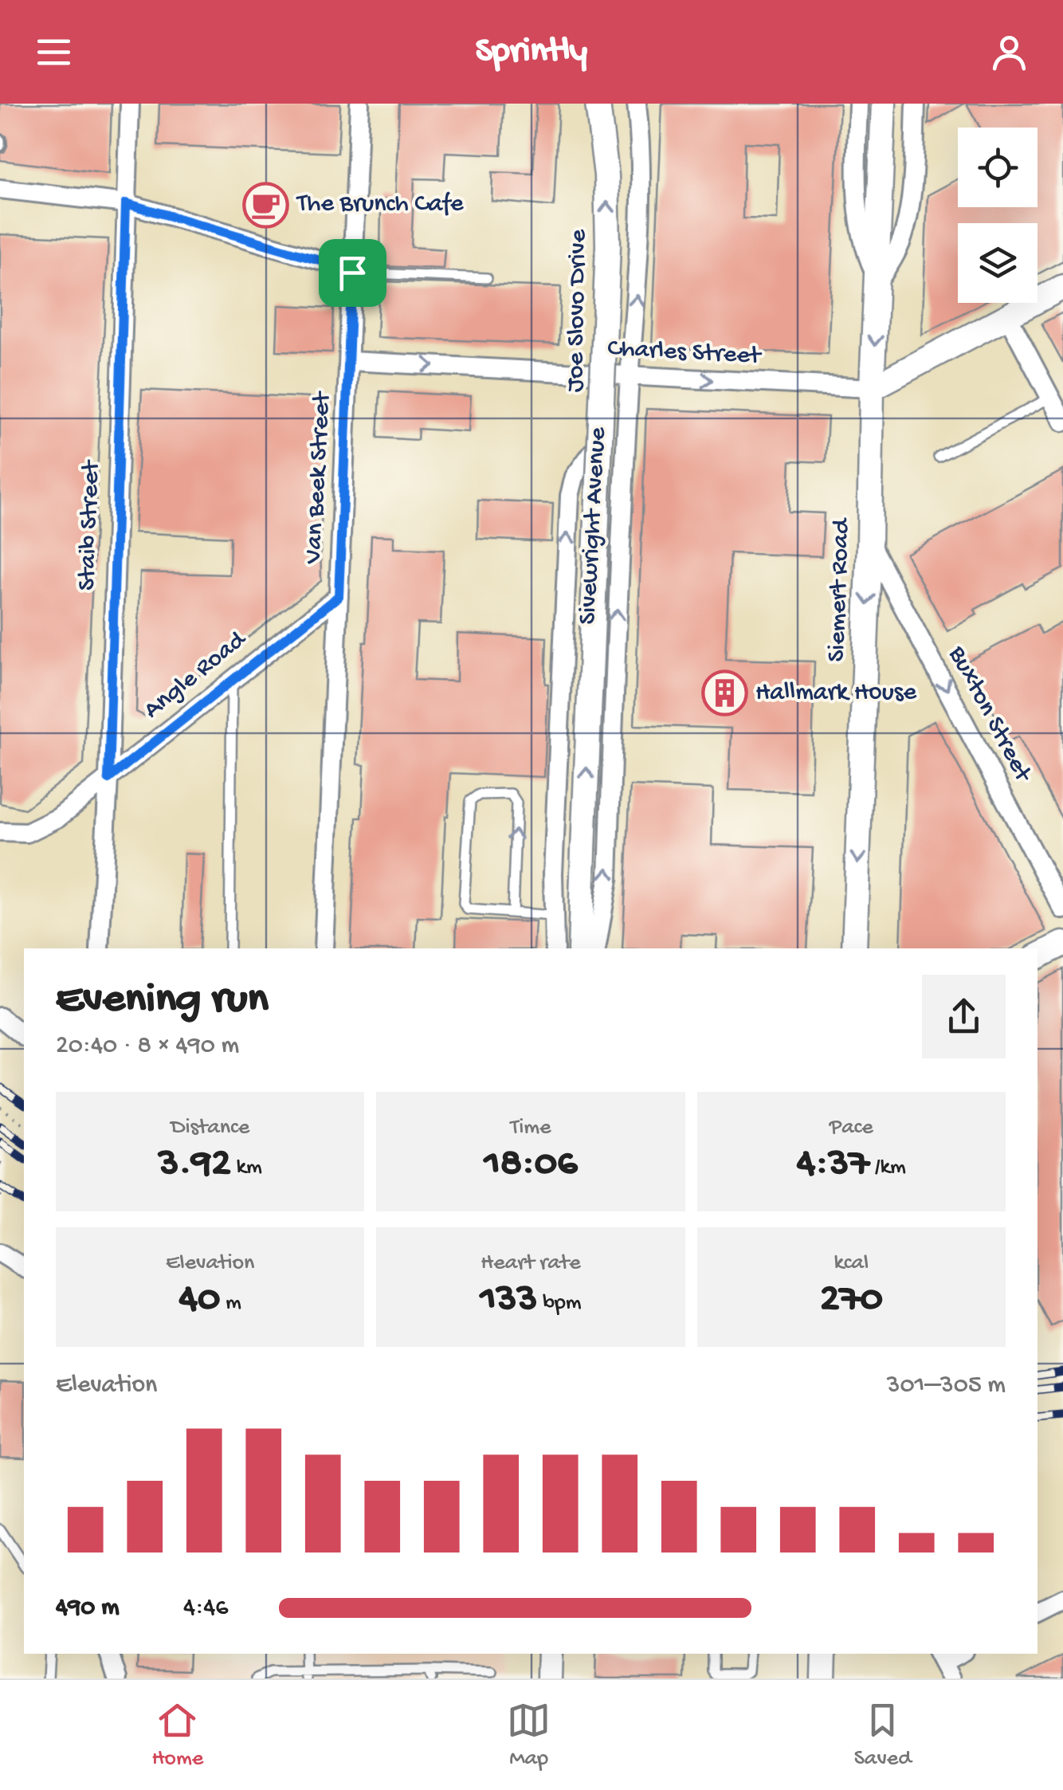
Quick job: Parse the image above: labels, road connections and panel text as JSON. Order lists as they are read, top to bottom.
{
  "streets": {
    "main road": ["Joe Slovo Drive", "Siemert Road"],
    "street": [
      "Charles Street",
      "Van Beek Street",
      "Staib Street",
      "Sivewright Avenue",
      "Angle Road",
      "Buxton Street"
    ]
  },
  "crossings": [
    ["Charles Street", "Van Beek Street"],
    ["Charles Street", "Sivewright Avenue"],
    ["Charles Street", "Siemert Road"],
    ["Van Beek Street", "Angle Road"],
    ["Staib Street", "Angle Road"],
    ["Siemert Road", "Buxton Street"]
  ],
  "one_way": [
    "Joe Slovo Drive",
    "Charles Street",
    "Siemert Road",
    "Buxton Street"
  ],
  "places": {
    "cafe": ["The Brunch Cafe"],
    "building": ["Hallmark House"]
  },
  "page": {
    "header": "Sprintly",
    "heading": ["Evening run", "20:40 · 8 × 490 m"],
    "stats": [
      ["Distance", "3.92 km"],
      ["Time", "18:06"],
      ["Pace", "4:37 /km"],
      ["Elevation", "40 m"],
      ["Heart rate", "133 bpm"],
      ["kcal", "270"]
    ],
    "chart": ["Elevation", "301–305 m"],
    "list": [
      {
        "name": "490 m",
        "note": "4:46"
      }
    ],
    "tabs": ["Home", "Map", "Saved"]
  }
}
